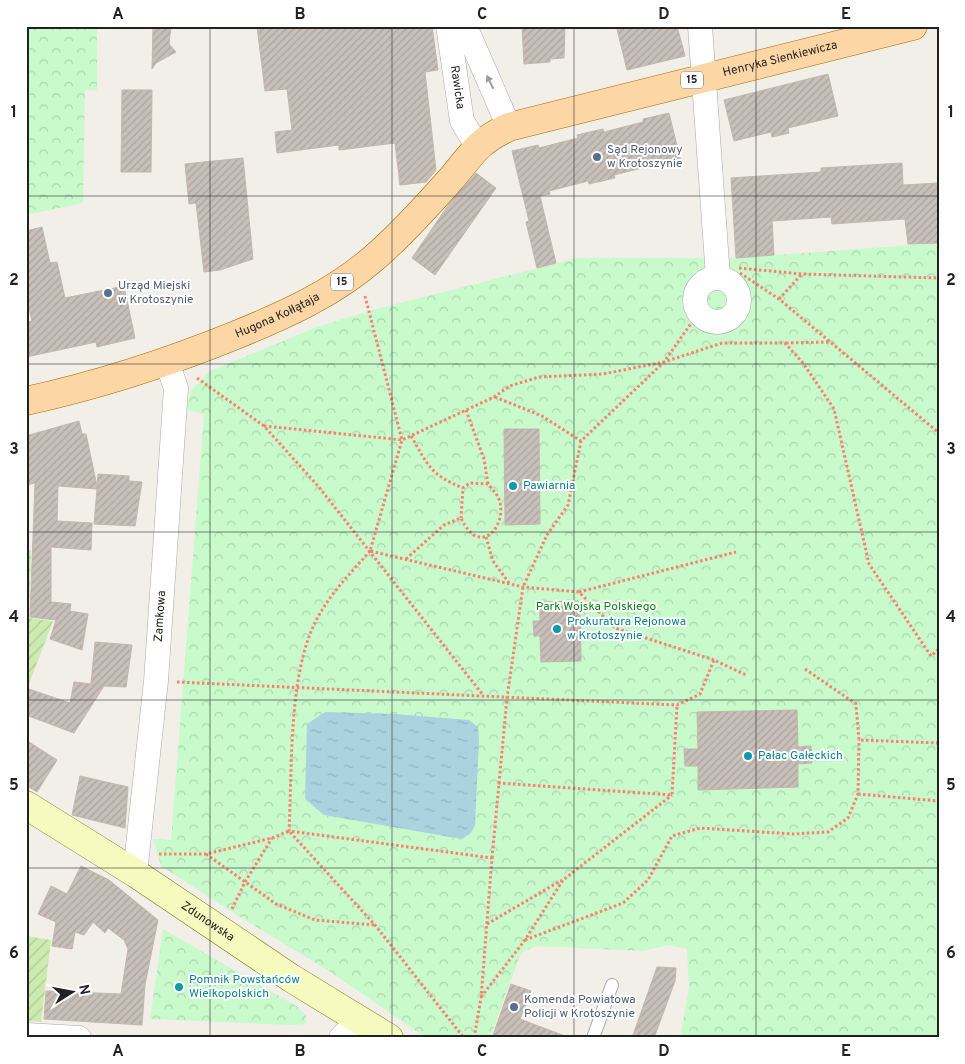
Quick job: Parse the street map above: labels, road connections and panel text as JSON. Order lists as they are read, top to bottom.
{
  "streets": {
    "main road": ["Henryka Sienkiewicza", "15", "Hugona Kołłątaja"],
    "street": ["Rawicka", "Zamkowa", "Zdunowska"]
  },
  "crossings": [
    ["Henryka Sienkiewicza", "Rawicka"],
    ["Henryka Sienkiewicza", "Hugona Kołłątaja"],
    ["Rawicka", "Hugona Kołłątaja"],
    ["Hugona Kołłątaja", "Zamkowa"],
    ["Zamkowa", "Zdunowska"]
  ],
  "parks": ["Park Wojska Polskiego"],
  "places": [
    "Sąd Rejonowy w Krotoszynie",
    "Urząd Miejski w Krotoszynie",
    "Pawiarnia",
    "Prokuratura Rejonowa w Krotoszynie",
    "Pałac Gałeckich",
    "Pomnik Powstańców Wielkopolskich",
    "Komenda Powiatowa Policji w Krotoszynie"
  ],
  "north": "right",
  "grid": {
    "columns": [
      "A",
      "B",
      "C",
      "D",
      "E"
    ],
    "rows": [
      "1",
      "2",
      "3",
      "4",
      "5",
      "6"
    ]
  }
}
